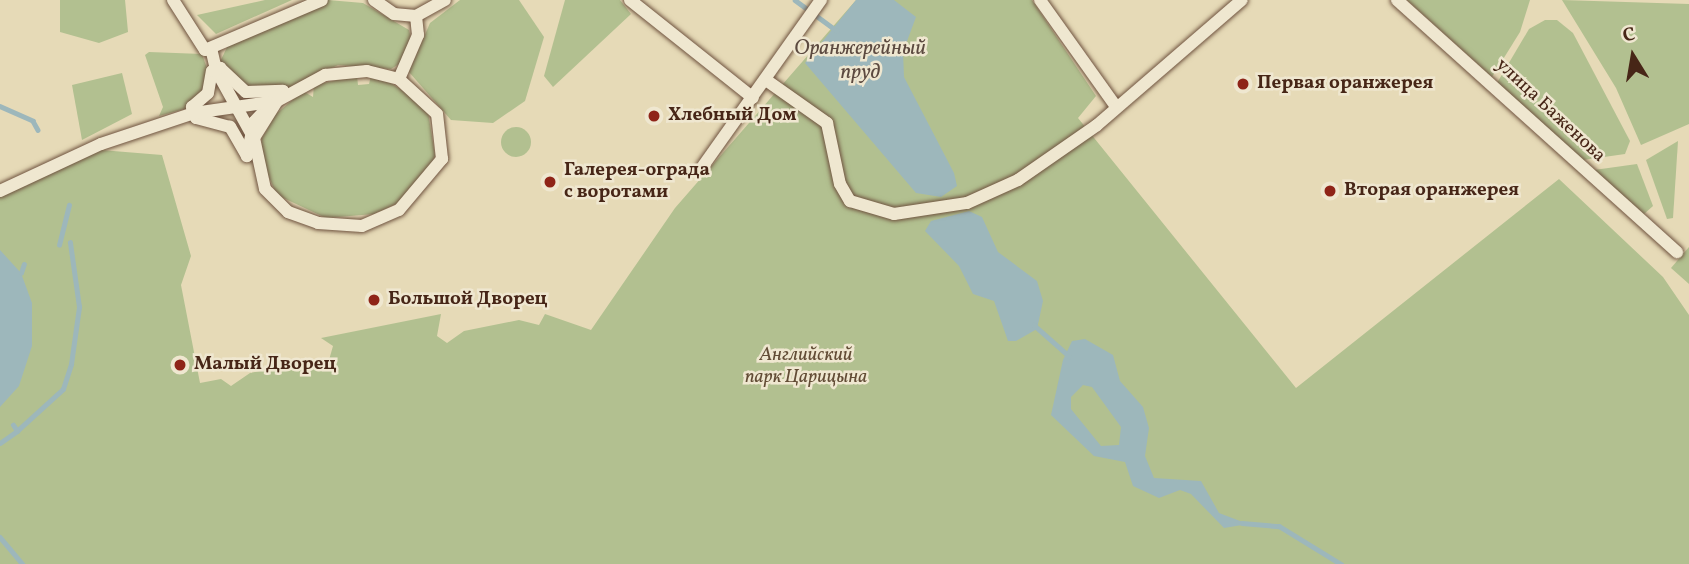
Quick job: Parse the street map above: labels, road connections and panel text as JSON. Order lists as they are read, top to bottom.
{
  "streets": {
    "street": ["улица Баженова"]
  },
  "water": ["Оранжерейный пруд"],
  "parks": ["Английский парк Царицына"],
  "places": [
    "Первая оранжерея",
    "Хлебный Дом",
    "Галерея-ограда с воротами",
    "Вторая оранжерея",
    "Большой Дворец",
    "Малый Дворец"
  ],
  "north": "top"
}
